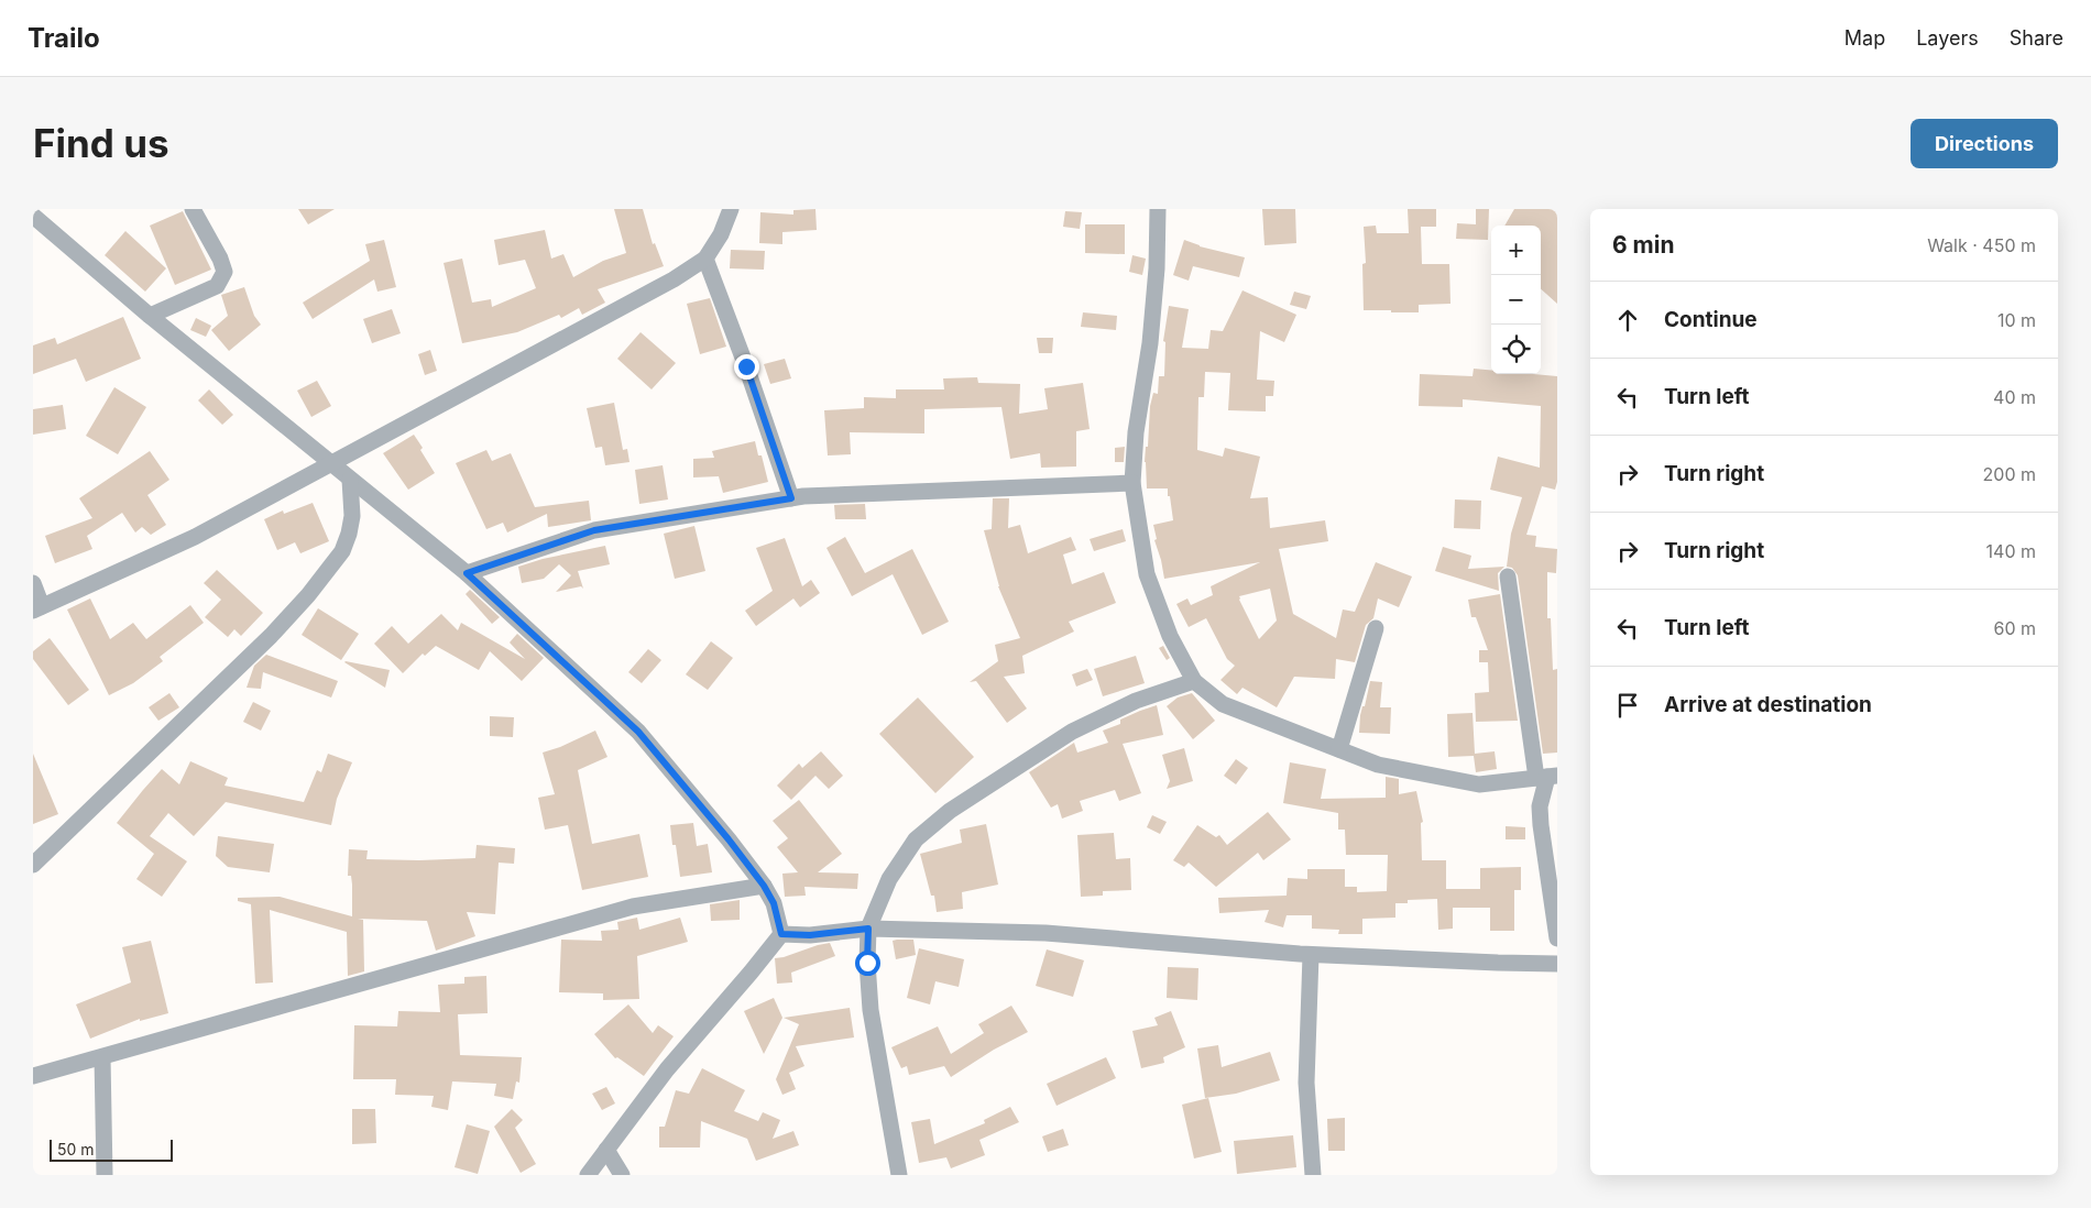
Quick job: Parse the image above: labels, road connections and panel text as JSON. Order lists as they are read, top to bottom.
{
  "scale_bar": "50 m",
  "page": {
    "header": "Trailo",
    "nav": ["Map", "Layers", "Share"],
    "buttons": "Directions",
    "title": "Find us",
    "heading": ["6 min", "Walk · 450 m"],
    "map_buttons": ["+", "−"],
    "list": [
      ["Continue", "10 m"],
      ["Turn left", "40 m"],
      ["Turn right", "200 m"],
      ["Turn right", "140 m"],
      ["Turn left", "60 m"],
      "Arrive at destination"
    ],
    "scale": "50 m"
  }
}
